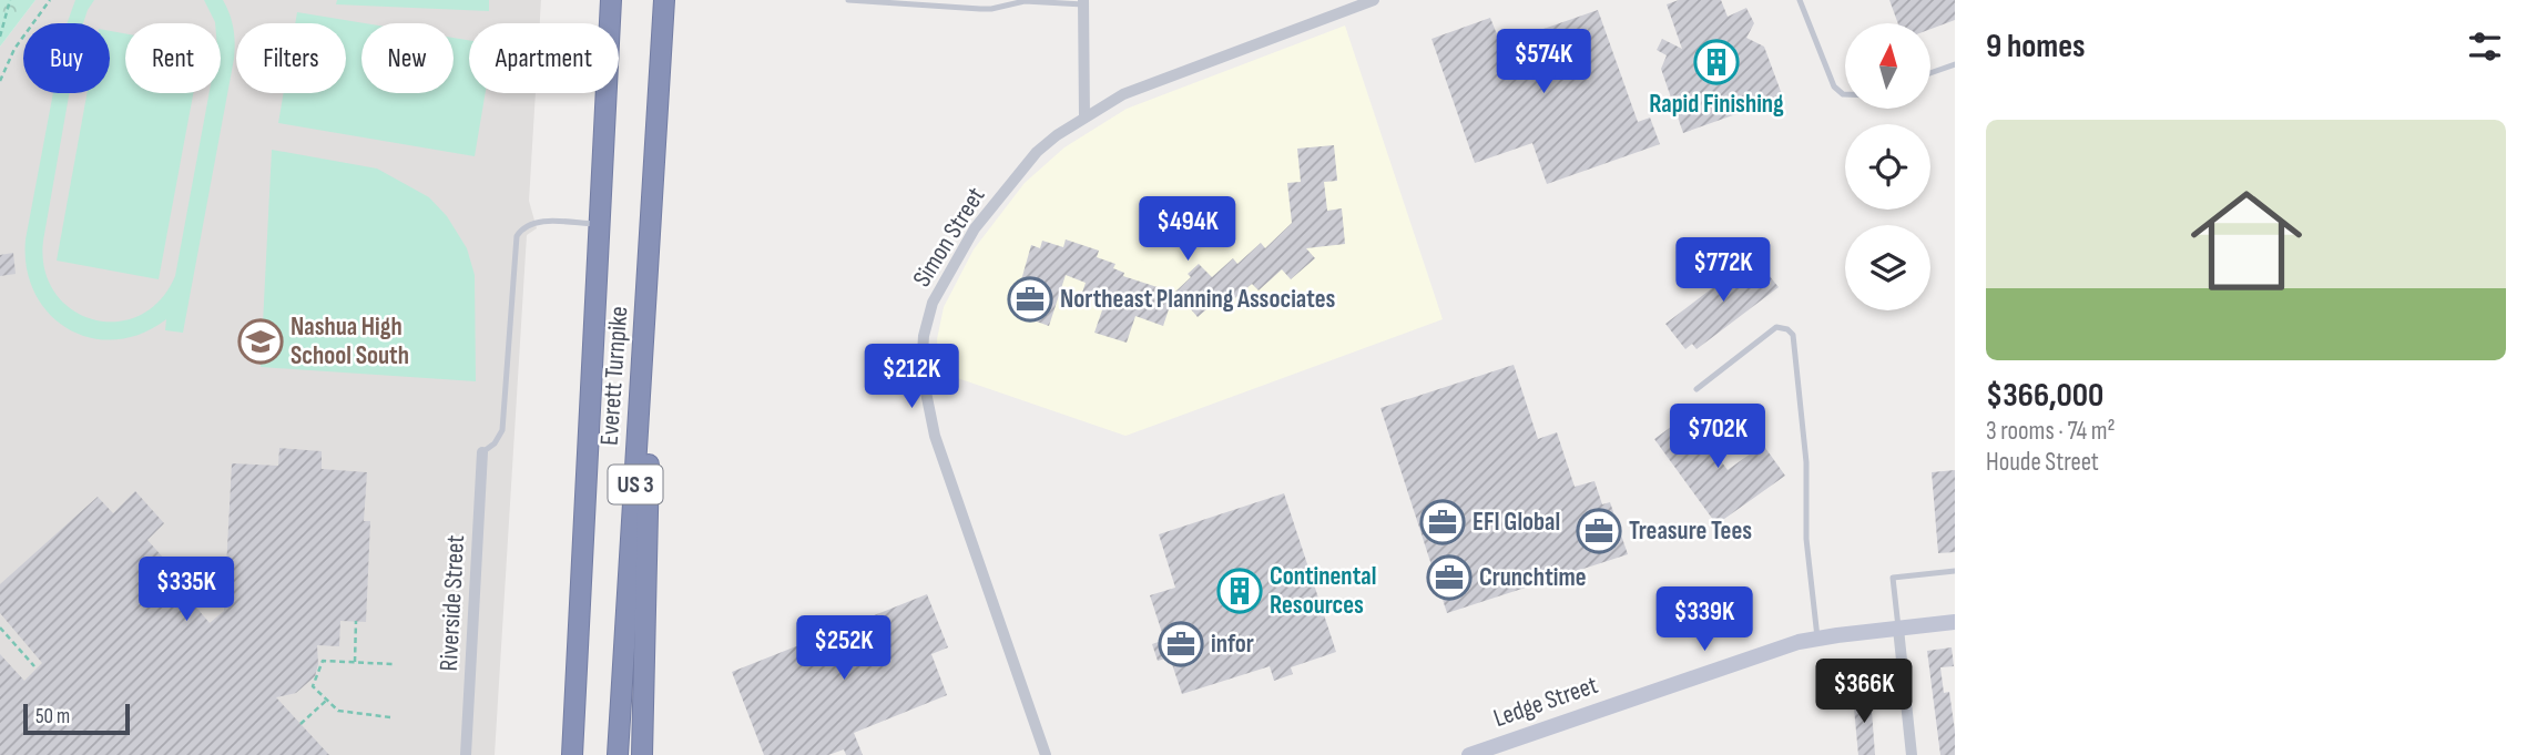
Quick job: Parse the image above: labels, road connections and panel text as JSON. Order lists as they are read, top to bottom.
{
  "streets": {
    "highway": ["Everett Turnpike", "US 3"],
    "street": ["Simon Street", "Riverside Street", "Ledge Street"]
  },
  "places": {
    "building": ["Rapid Finishing", "Continental Resources"],
    "office": [
      "Northeast Planning Associates",
      "EFI Global",
      "Treasure Tees",
      "Crunchtime",
      "infor"
    ],
    "school or university": ["Nashua High School South"]
  },
  "scale_bar": "50 m",
  "north": "top",
  "page": {
    "heading": "9 homes",
    "chip": [
      "Buy",
      "Rent",
      "Filters",
      "New",
      "Apartment"
    ],
    "price": [
      "$574K",
      "$494K",
      "$772K",
      "$212K",
      "$702K",
      "$335K",
      "$339K",
      "$252K",
      "$366K"
    ],
    "list": [
      {
        "name": "$366,000",
        "note": "3 rooms · 74 m² · Houde Street"
      }
    ],
    "scale": "50 m"
  }
}
